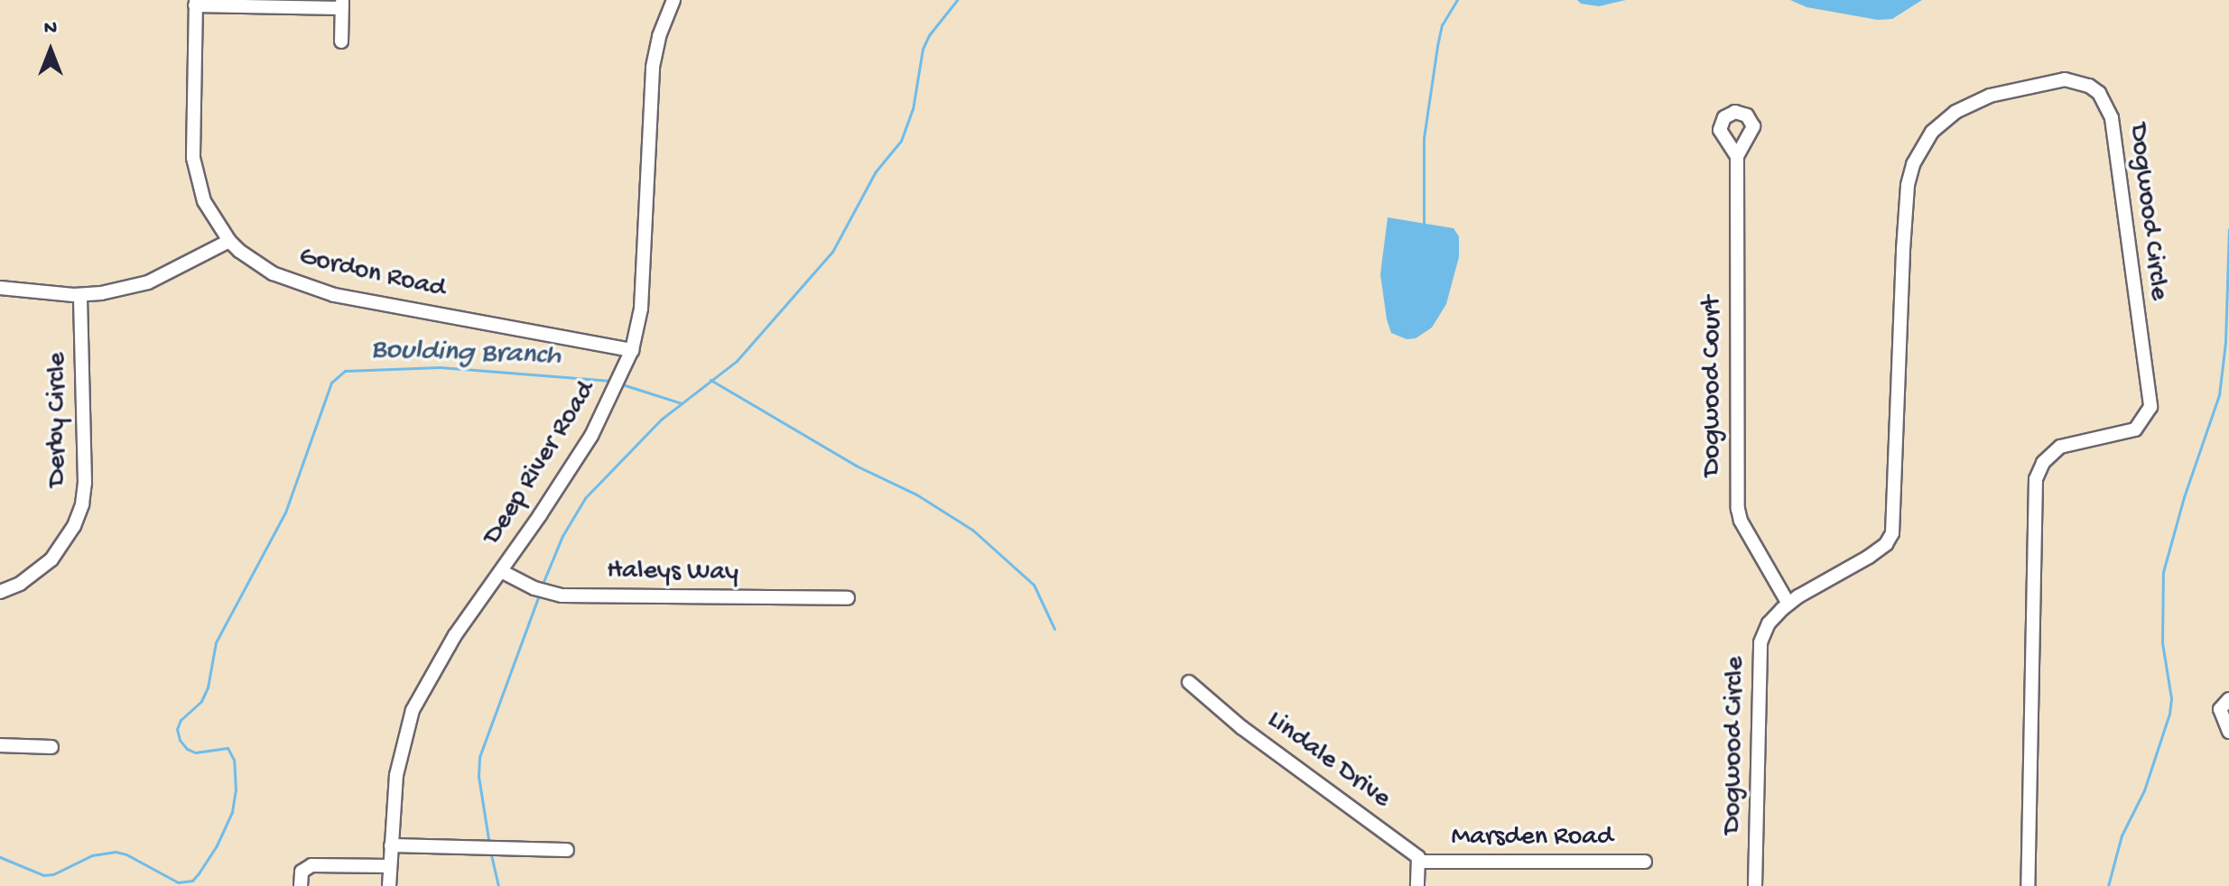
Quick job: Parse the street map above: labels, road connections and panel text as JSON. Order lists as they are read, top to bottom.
{
  "streets": {
    "street": [
      "Dogwood Circle",
      "Gordon Road",
      "Dogwood Court",
      "Derby Circle",
      "Deep River Road",
      "Haleys Way",
      "Lindale Drive",
      "Marsden Road"
    ]
  },
  "crossings": [
    ["Dogwood Circle", "Dogwood Court"],
    ["Gordon Road", "Deep River Road"],
    ["Deep River Road", "Haleys Way"],
    ["Lindale Drive", "Marsden Road"]
  ],
  "water": ["Boulding Branch"],
  "north": "top"
}
